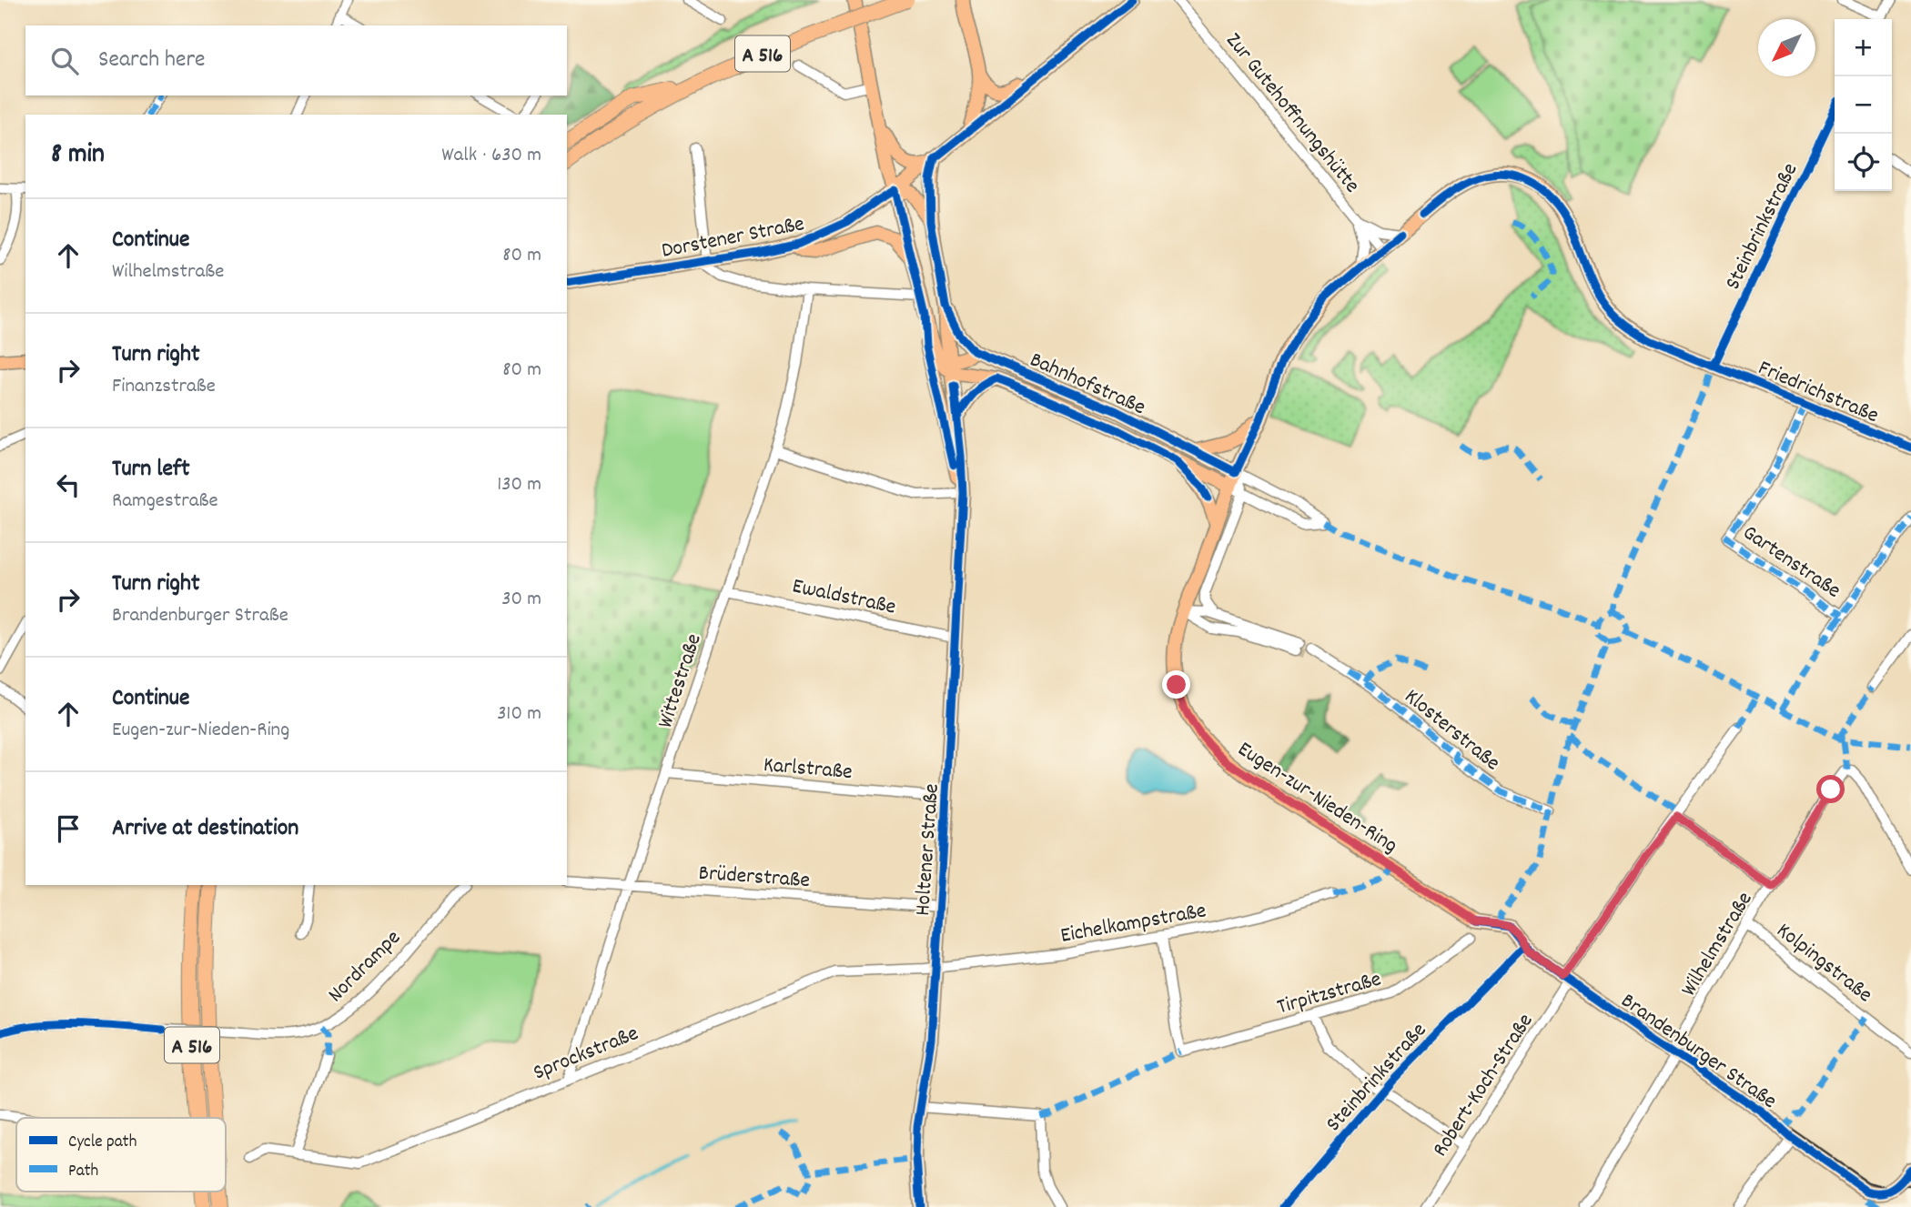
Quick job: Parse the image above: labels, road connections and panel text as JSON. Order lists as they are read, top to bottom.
{
  "streets": {
    "highway": ["A 516"],
    "main road": [
      "Dorstener Straße",
      "Bahnhofstraße",
      "Friedrichstraße",
      "Eugen-zur-Nieden-Ring",
      "Holtener Straße",
      "Brandenburger Straße"
    ],
    "street": [
      "Zur Gutehoffnungshütte",
      "Steinbrinkstraße",
      "Gartenstraße",
      "Ewaldstraße",
      "Wittestraße",
      "Klosterstraße",
      "Karlstraße",
      "Brüderstraße",
      "Eichelkampstraße",
      "Wilhelmstraße",
      "Kolpingstraße",
      "Nordrampe",
      "Tirpitzstraße",
      "Sprockstraße",
      "Robert-Koch-Straße"
    ]
  },
  "crossings": [
    ["Zur Gutehoffnungshütte", "Eugen-zur-Nieden-Ring"],
    ["Steinbrinkstraße", "Friedrichstraße"],
    ["Steinbrinkstraße", "Eugen-zur-Nieden-Ring"],
    ["Steinbrinkstraße", "Brandenburger Straße"],
    ["Dorstener Straße", "Holtener Straße"],
    ["Bahnhofstraße", "Eugen-zur-Nieden-Ring"],
    ["Bahnhofstraße", "Holtener Straße"],
    ["Friedrichstraße", "Gartenstraße"],
    ["Friedrichstraße", "Eugen-zur-Nieden-Ring"],
    ["Ewaldstraße", "Wittestraße"],
    ["Ewaldstraße", "Holtener Straße"],
    ["Wittestraße", "Karlstraße"],
    ["Wittestraße", "Brüderstraße"],
    ["Wittestraße", "Sprockstraße"],
    ["Karlstraße", "Holtener Straße"],
    ["Eugen-zur-Nieden-Ring", "Brandenburger Straße"],
    ["Holtener Straße", "Brüderstraße"],
    ["Holtener Straße", "Eichelkampstraße"],
    ["Holtener Straße", "Sprockstraße"],
    ["Eichelkampstraße", "Tirpitzstraße"],
    ["Eichelkampstraße", "Sprockstraße"],
    ["Wilhelmstraße", "Kolpingstraße"],
    ["Wilhelmstraße", "Brandenburger Straße"],
    ["Brandenburger Straße", "Robert-Koch-Straße"]
  ],
  "legend": ["Cycle path", "Path"],
  "north": "bottom left",
  "page": {
    "map_buttons": ["+", "−"],
    "search": "Search here",
    "heading": ["8 min", "Walk · 630 m"],
    "list": [
      ["Continue", "Wilhelmstraße", "80 m"],
      ["Turn right", "Finanzstraße", "80 m"],
      ["Turn left", "Ramgestraße", "130 m"],
      ["Turn right", "Brandenburger Straße", "30 m"],
      ["Continue", "Eugen-zur-Nieden-Ring", "310 m"],
      "Arrive at destination"
    ]
  }
}
